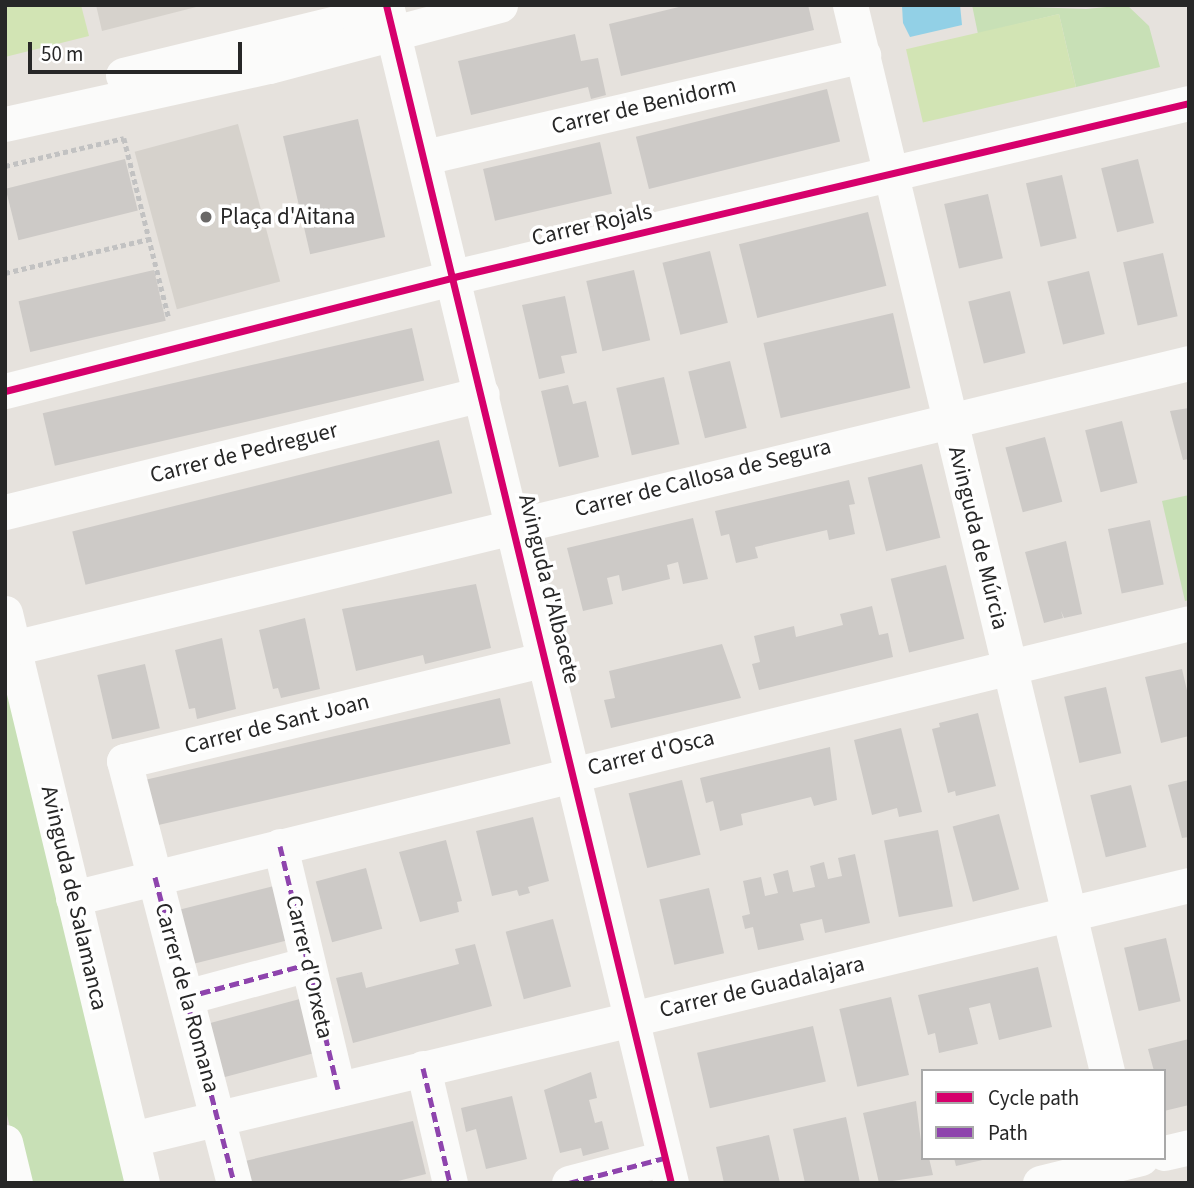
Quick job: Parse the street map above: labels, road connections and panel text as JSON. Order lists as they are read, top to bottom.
{
  "streets": {
    "street": [
      "Carrer de Benidorm",
      "Carrer Rojals",
      "Carrer de Pedreguer",
      "Carrer de Callosa de Segura",
      "Avinguda de Múrcia",
      "Avinguda d'Albacete",
      "Carrer de Sant Joan",
      "Carrer d'Osca",
      "Avinguda de Salamanca",
      "Carrer d'Orxeta",
      "Carrer de Guadalajara",
      "Carrer de la Romana"
    ]
  },
  "crossings": [
    ["Carrer de Benidorm", "Avinguda de Múrcia"],
    ["Carrer de Benidorm", "Avinguda d'Albacete"],
    ["Carrer Rojals", "Avinguda de Múrcia"],
    ["Carrer Rojals", "Avinguda d'Albacete"],
    ["Carrer de Pedreguer", "Avinguda d'Albacete"],
    ["Carrer de Callosa de Segura", "Avinguda de Múrcia"],
    ["Carrer de Callosa de Segura", "Avinguda d'Albacete"],
    ["Carrer de Callosa de Segura", "Avinguda de Salamanca"],
    ["Avinguda de Múrcia", "Carrer d'Osca"],
    ["Avinguda de Múrcia", "Carrer de Guadalajara"],
    ["Avinguda d'Albacete", "Carrer de Sant Joan"],
    ["Avinguda d'Albacete", "Carrer d'Osca"],
    ["Avinguda d'Albacete", "Carrer de Guadalajara"],
    ["Carrer de Sant Joan", "Carrer d'Osca"],
    ["Carrer de Sant Joan", "Carrer de la Romana"],
    ["Carrer d'Osca", "Avinguda de Salamanca"],
    ["Carrer d'Osca", "Carrer d'Orxeta"],
    ["Carrer d'Osca", "Carrer de la Romana"],
    ["Avinguda de Salamanca", "Carrer de Guadalajara"],
    ["Carrer d'Orxeta", "Carrer de Guadalajara"],
    ["Carrer de Guadalajara", "Carrer de la Romana"]
  ],
  "places": ["Plaça d'Aitana"],
  "legend": ["Cycle path", "Path"],
  "scale_bar": "50 m"
}
